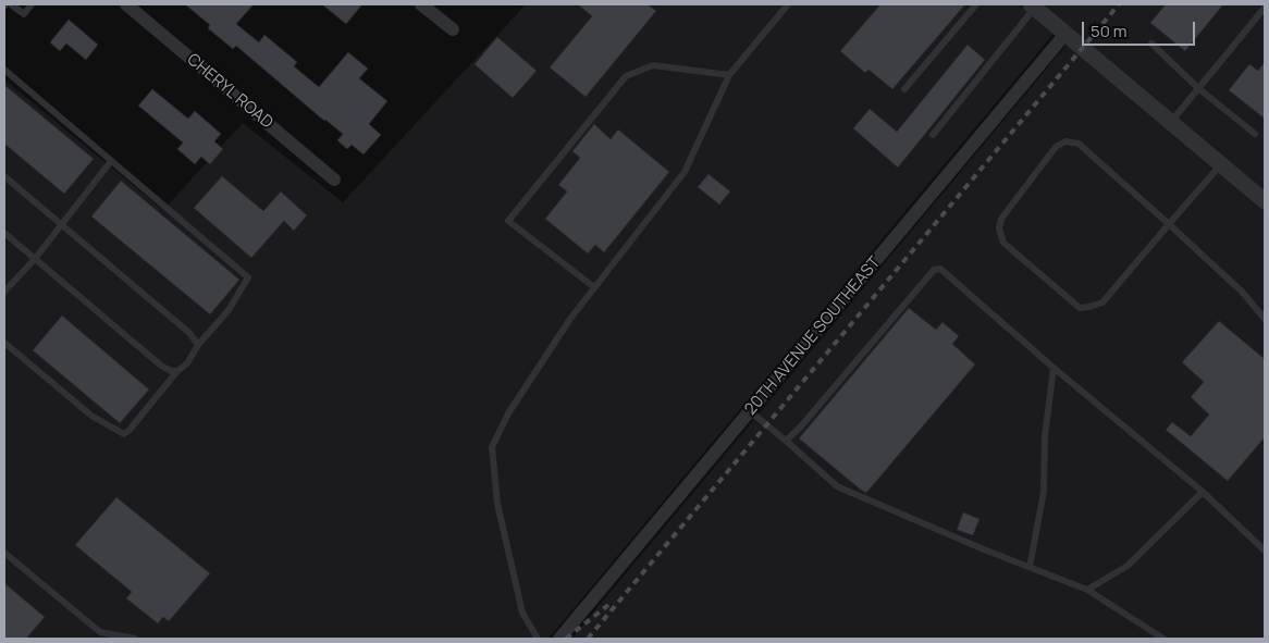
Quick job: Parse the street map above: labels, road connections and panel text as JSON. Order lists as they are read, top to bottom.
{
  "streets": {
    "street": ["CHERYL ROAD", "20TH AVENUE SOUTHEAST"]
  },
  "scale_bar": "50 m"
}
